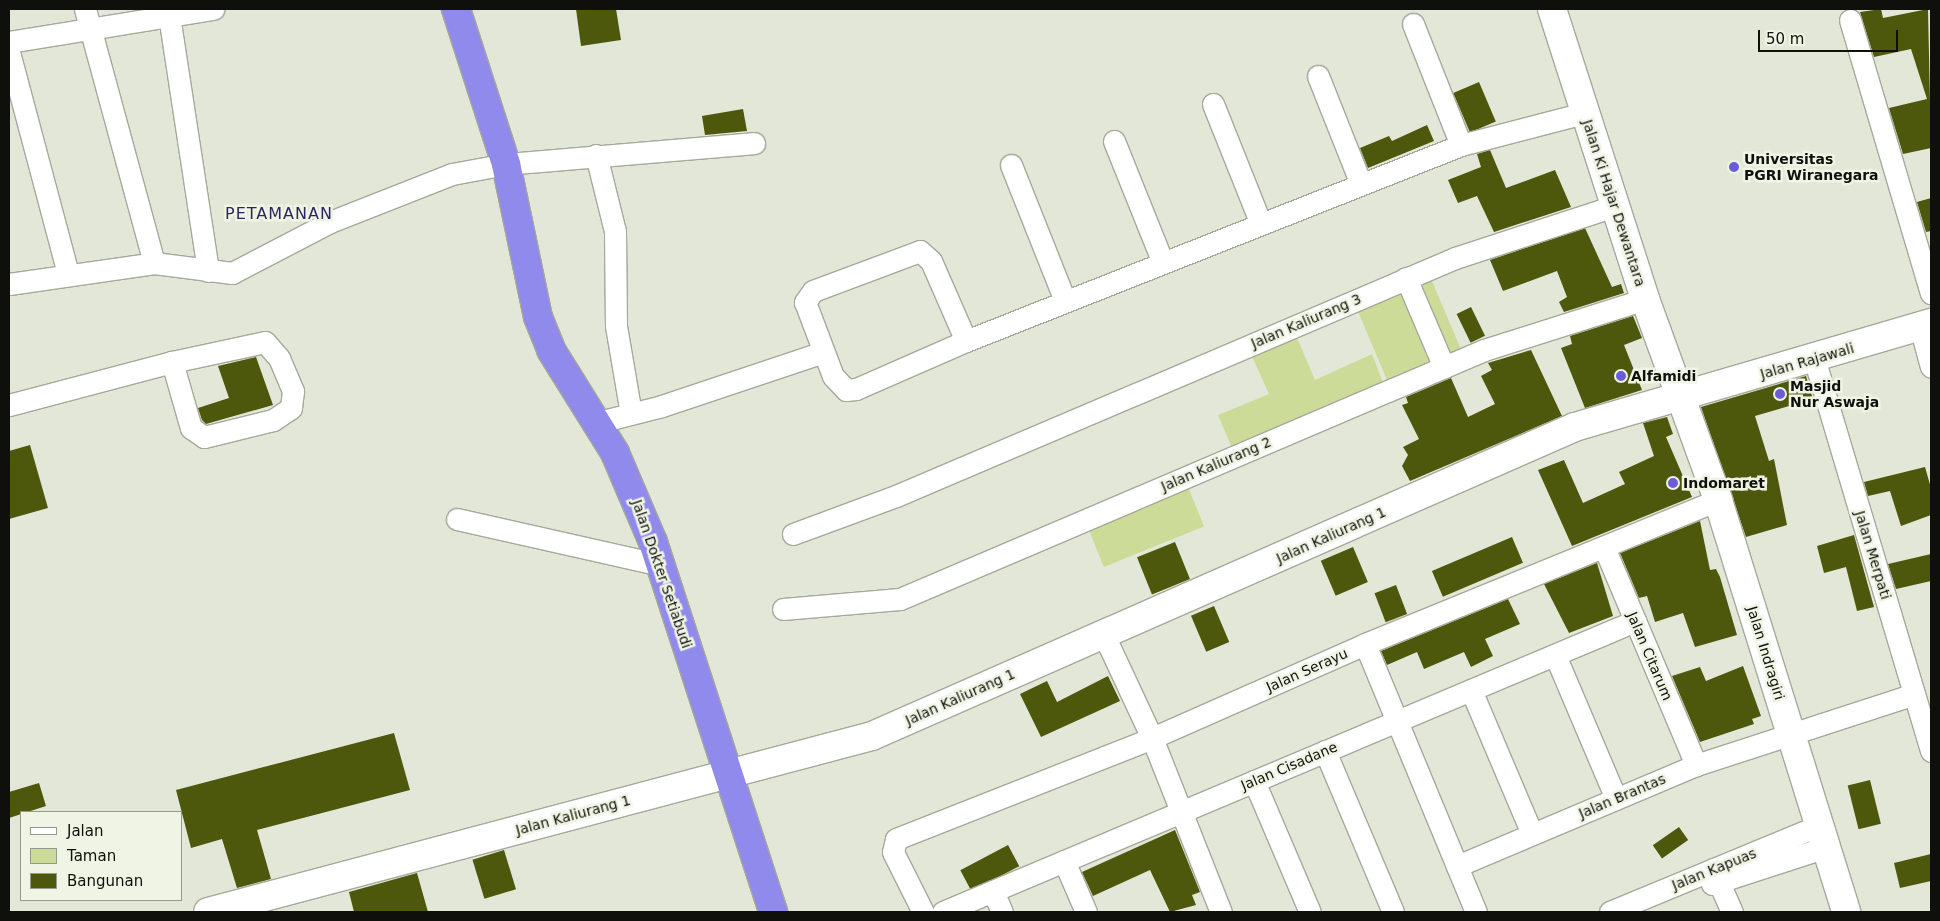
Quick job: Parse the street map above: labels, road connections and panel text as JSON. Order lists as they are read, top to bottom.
{
  "streets": {
    "highway": ["Jalan Dokter Setiabudi"],
    "street": [
      "Jalan Ki Hajar Dewantara",
      "Jalan Kaliurang 3",
      "Jalan Rajawali",
      "Jalan Kaliurang 2",
      "Jalan Kaliurang 1",
      "Jalan Merpati",
      "Jalan Indragiri",
      "Jalan Citarum",
      "Jalan Serayu",
      "Jalan Cisadane",
      "Jalan Brantas",
      "Jalan Kapuas"
    ]
  },
  "crossings": [
    ["Jalan Ki Hajar Dewantara", "Jalan Kaliurang 3"],
    ["Jalan Ki Hajar Dewantara", "Jalan Rajawali"],
    ["Jalan Ki Hajar Dewantara", "Jalan Kaliurang 2"],
    ["Jalan Ki Hajar Dewantara", "Jalan Kaliurang 1"],
    ["Jalan Ki Hajar Dewantara", "Jalan Indragiri"],
    ["Jalan Rajawali", "Jalan Kaliurang 1"],
    ["Jalan Rajawali", "Jalan Merpati"],
    ["Jalan Rajawali", "Jalan Indragiri"],
    ["Jalan Kaliurang 1", "Jalan Dokter Setiabudi"],
    ["Jalan Kaliurang 1", "Jalan Indragiri"],
    ["Jalan Merpati", "Jalan Brantas"],
    ["Jalan Indragiri", "Jalan Serayu"],
    ["Jalan Indragiri", "Jalan Brantas"],
    ["Jalan Indragiri", "Jalan Kapuas"],
    ["Jalan Citarum", "Jalan Serayu"],
    ["Jalan Citarum", "Jalan Cisadane"],
    ["Jalan Citarum", "Jalan Brantas"]
  ],
  "districts": ["PETAMANAN"],
  "places": [
    "Universitas PGRI Wiranegara",
    "Alfamidi",
    "Masjid Nur Aswaja",
    "Indomaret"
  ],
  "legend": ["Jalan", "Taman", "Bangunan"],
  "scale_bar": "50 m"
}
